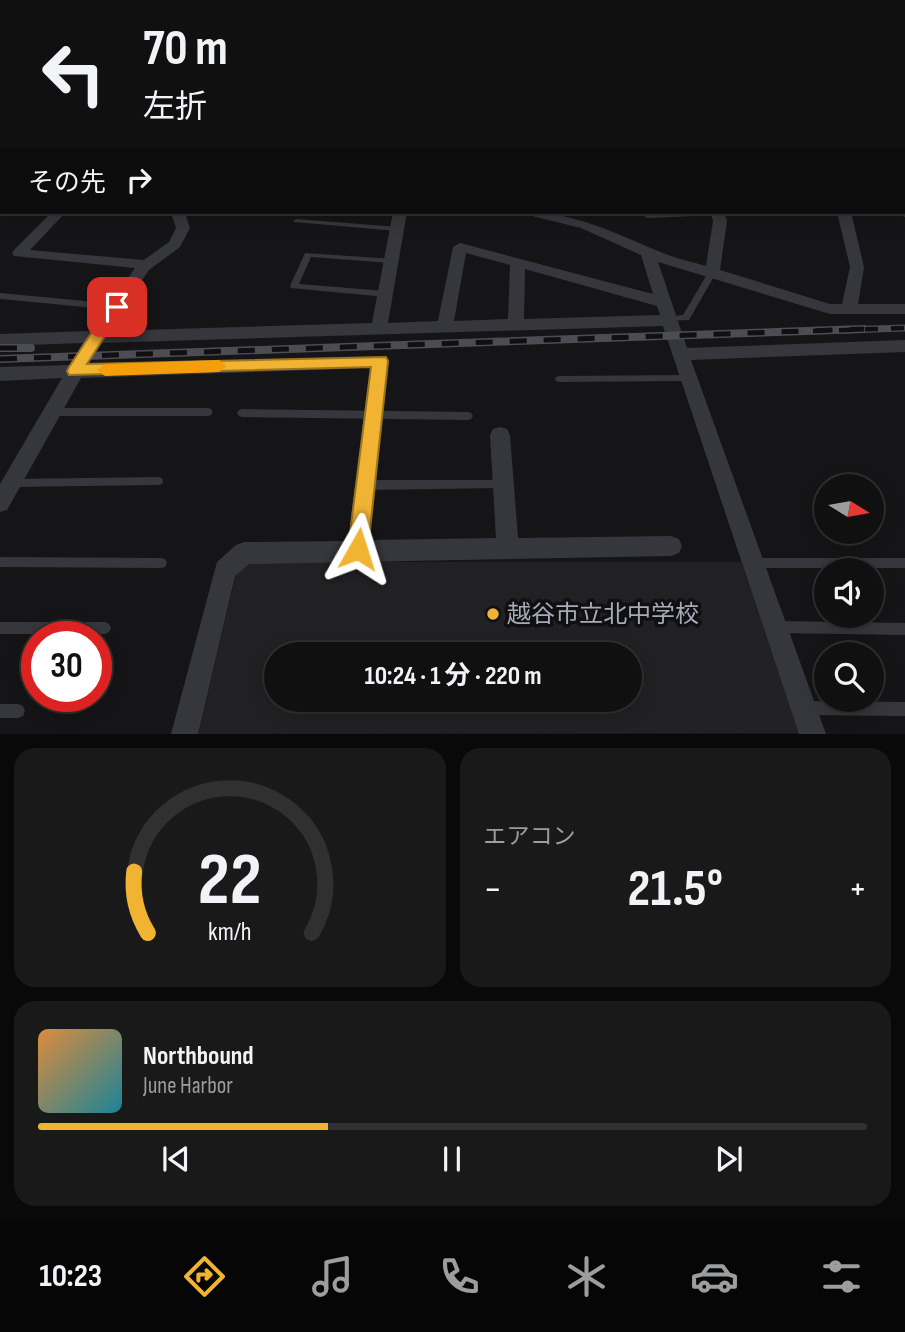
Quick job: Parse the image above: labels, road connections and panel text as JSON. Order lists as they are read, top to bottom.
{
  "places": ["越谷市立北中学校"],
  "north": "right",
  "page": {
    "turn": ["70 m", "左折"],
    "then": "その先",
    "limit": "30",
    "trip": "10:24 · 1 分 · 220 m",
    "tile": "エアコン",
    "heat": ["−", "21.5°", "+"],
    "song": ["Northbound", "June Harbor"],
    "tabs": "10:23",
    "gauge": ["22", "km/h"]
  }
}
